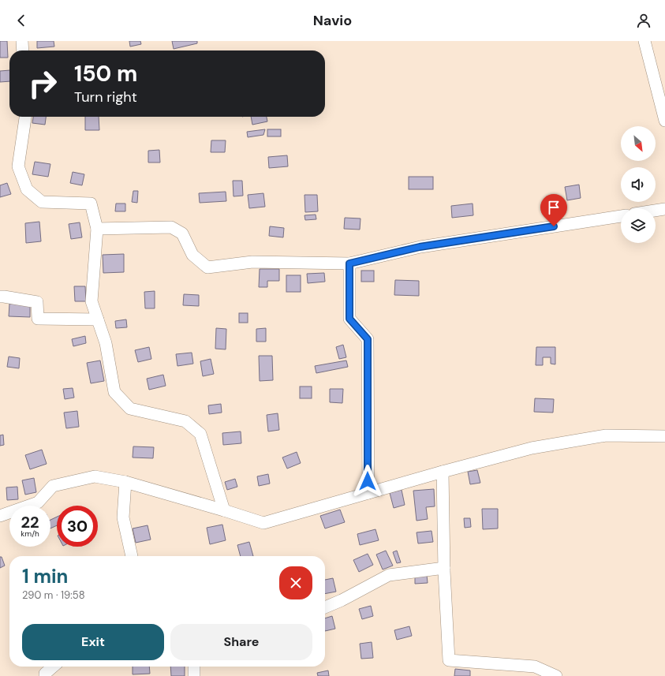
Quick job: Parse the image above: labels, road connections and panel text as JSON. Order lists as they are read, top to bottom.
{
  "north": "bottom right",
  "page": {
    "header": "Navio",
    "turn": ["150 m", "Turn right"],
    "speed": "22 km/h",
    "limit": "30",
    "heading": ["1 min", "290 m · 19:58"],
    "buttons": ["Exit", "Share"]
  }
}
